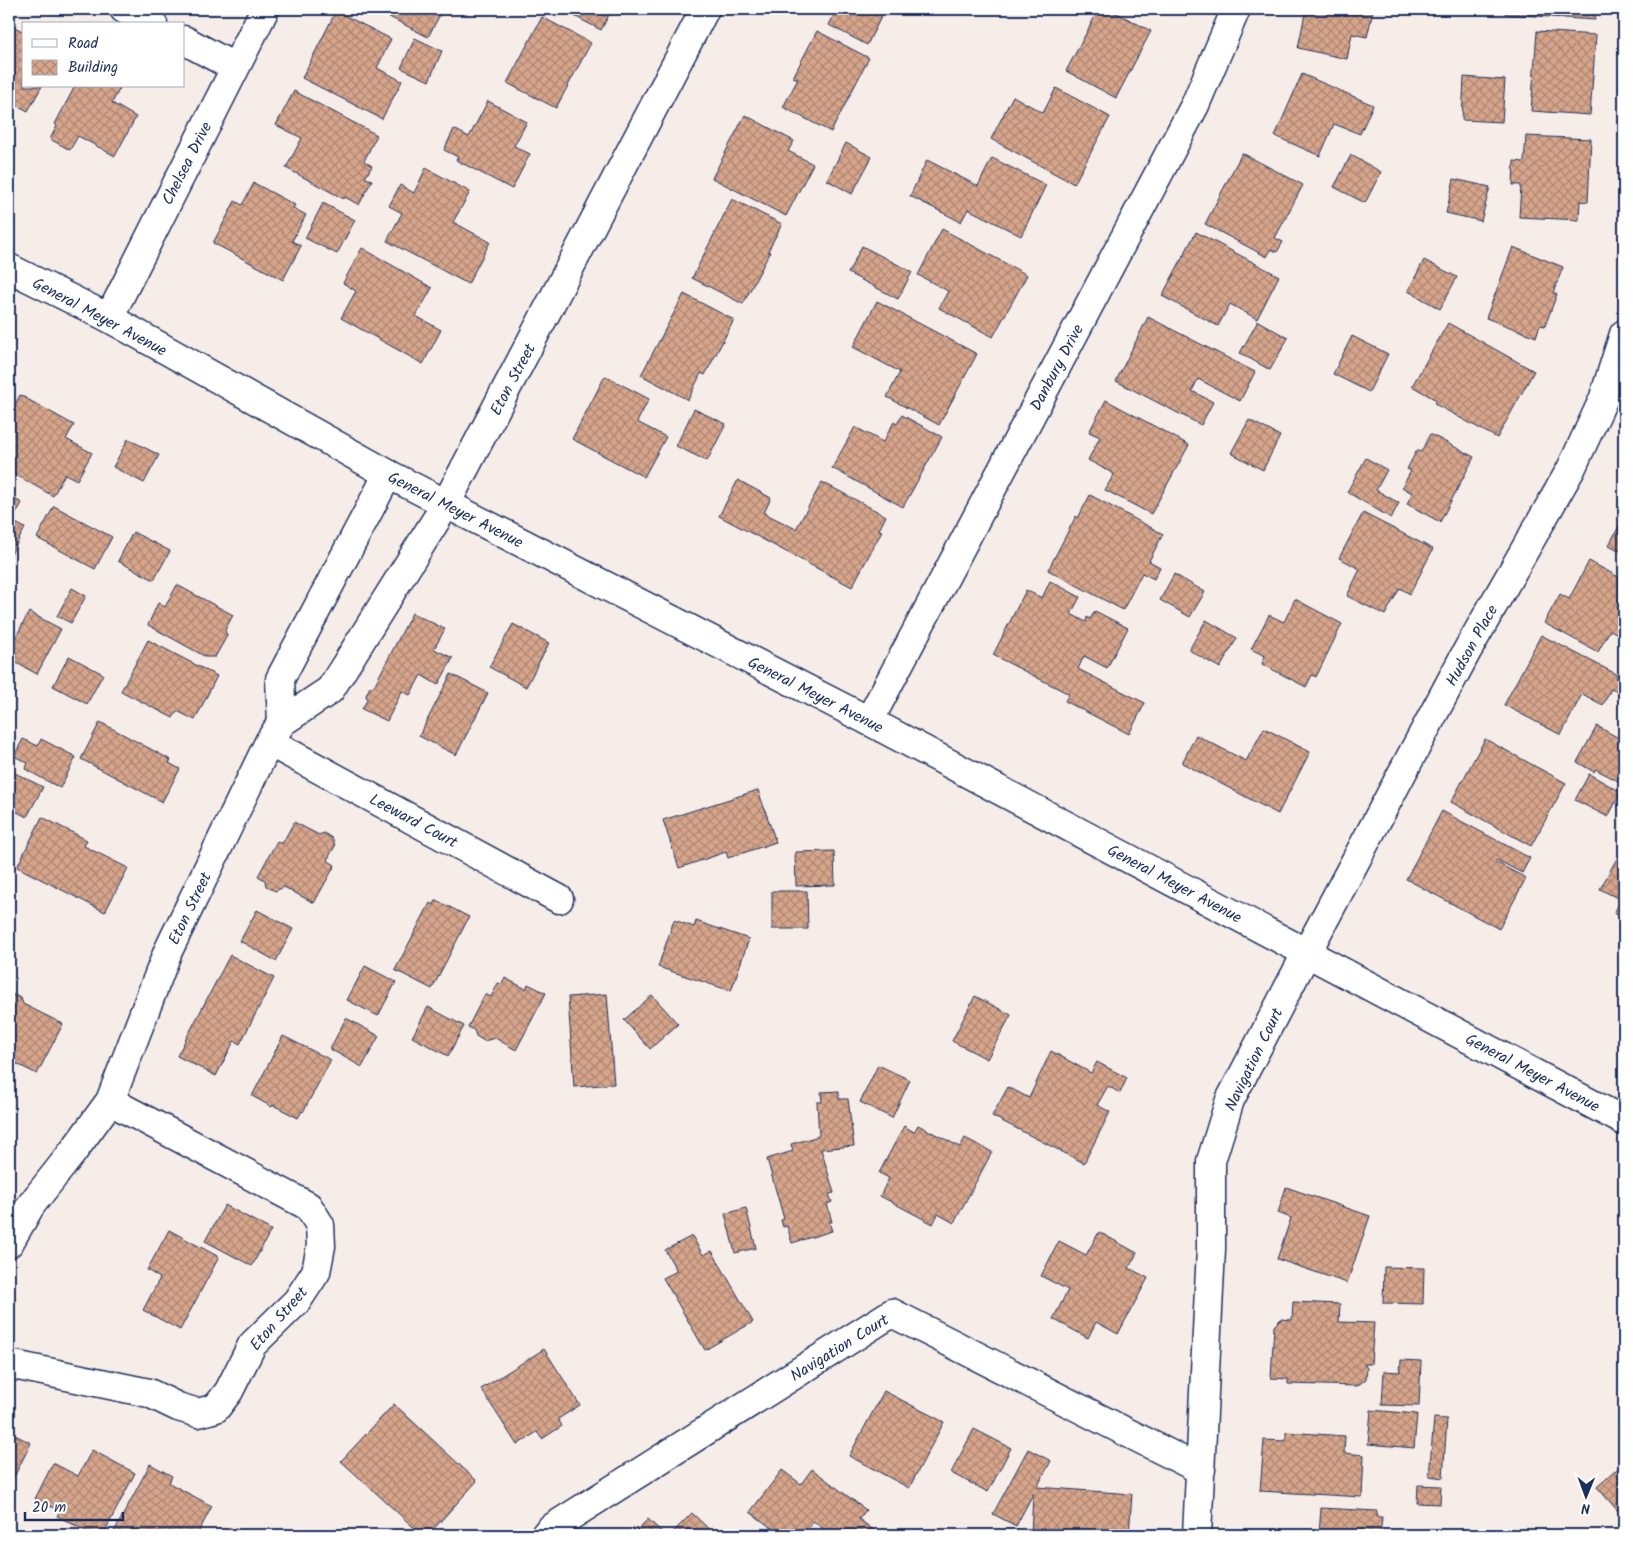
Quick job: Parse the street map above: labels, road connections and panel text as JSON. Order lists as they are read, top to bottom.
{
  "streets": {
    "street": [
      "Chelsea Drive",
      "General Meyer Avenue",
      "Danbury Drive",
      "Eton Street",
      "Hudson Place",
      "Leeward Court",
      "Navigation Court"
    ]
  },
  "crossings": [
    ["Chelsea Drive", "General Meyer Avenue"],
    ["General Meyer Avenue", "Danbury Drive"],
    ["General Meyer Avenue", "Eton Street"],
    ["General Meyer Avenue", "Hudson Place"],
    ["General Meyer Avenue", "Navigation Court"],
    ["Eton Street", "Leeward Court"],
    ["Hudson Place", "Navigation Court"]
  ],
  "legend": ["Road", "Building"],
  "scale_bar": "20 m",
  "north": "bottom"
}
